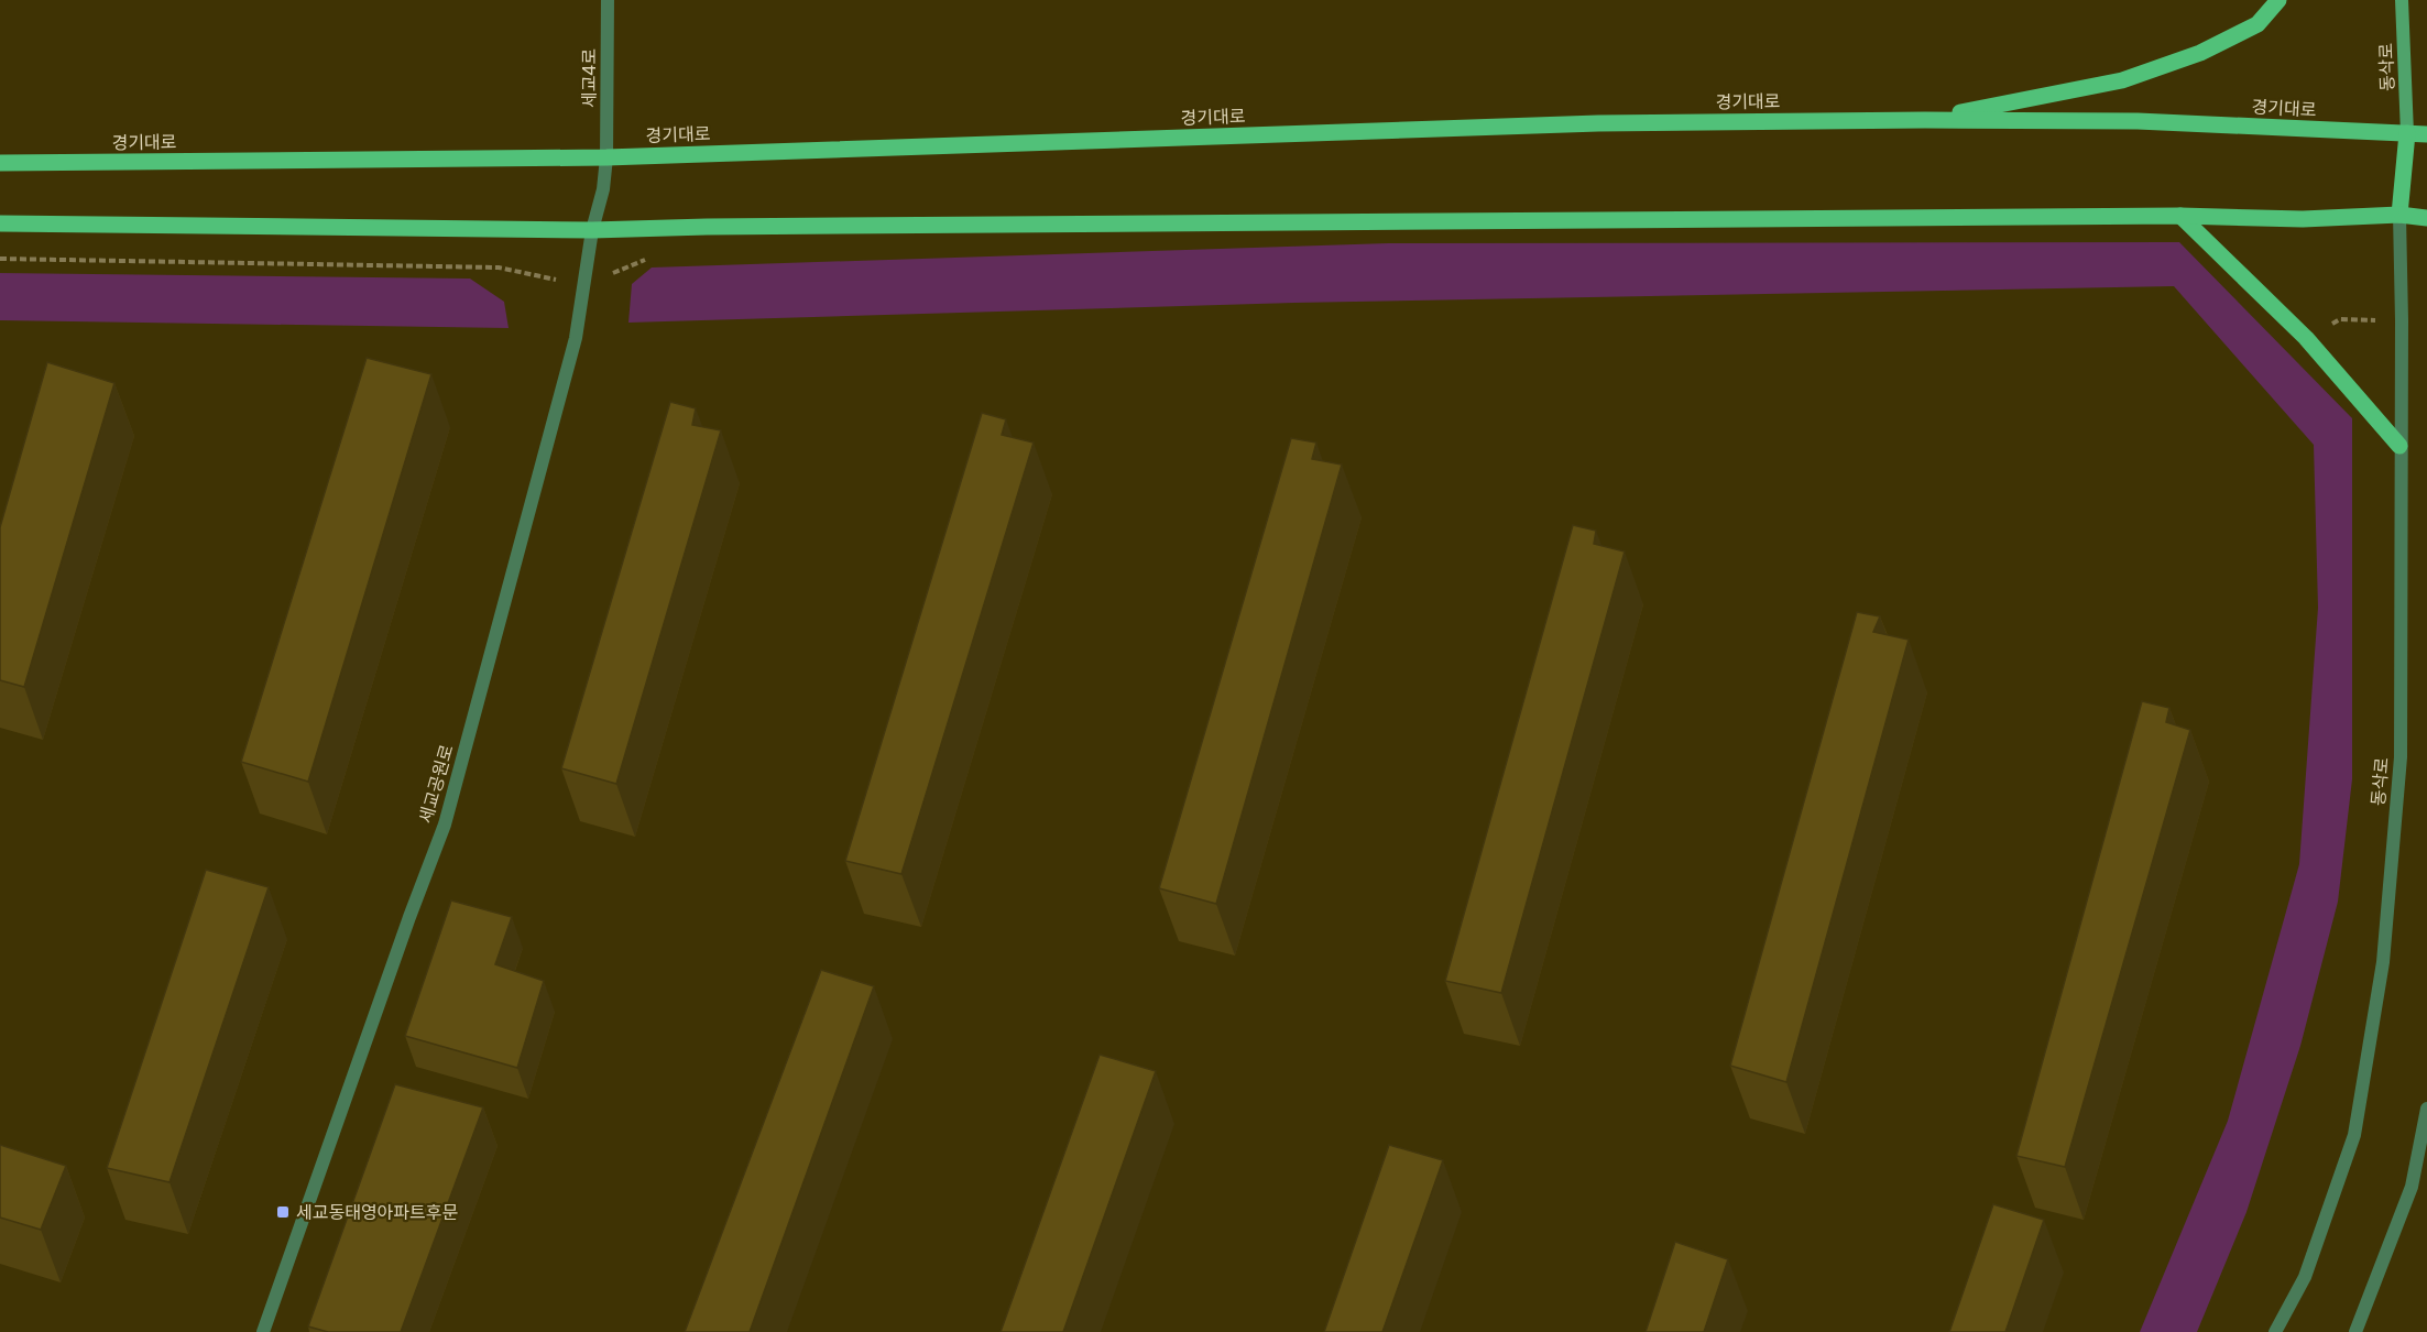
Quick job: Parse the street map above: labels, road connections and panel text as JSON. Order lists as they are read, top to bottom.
{
  "streets": {
    "main road": ["동삭로", "경기대로"],
    "street": ["세교4로", "세교공원로"]
  },
  "crossings": [
    ["동삭로", "경기대로"],
    ["세교4로", "경기대로"],
    ["세교4로", "세교공원로"]
  ],
  "places": {
    "transit": ["세교동태영아파트후문"]
  }
}
